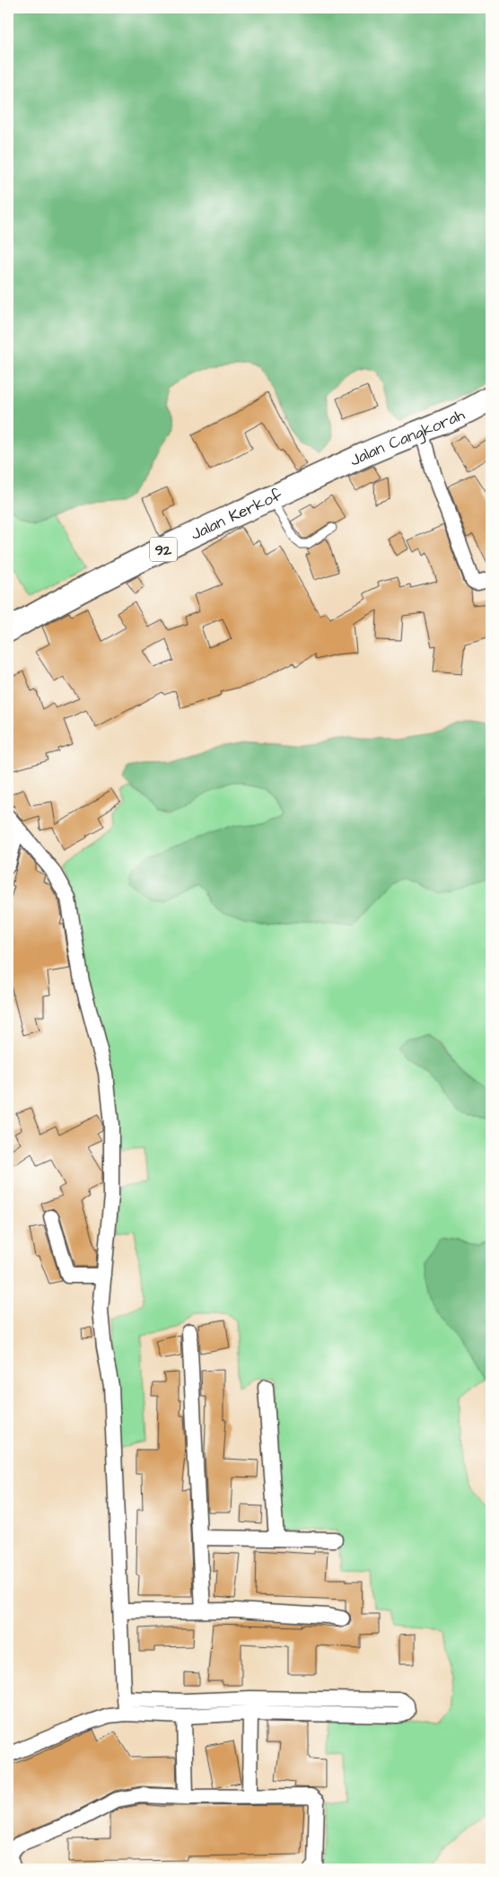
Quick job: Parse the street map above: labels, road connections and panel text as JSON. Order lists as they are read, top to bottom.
{
  "streets": {
    "main road": ["Jalan Cangkorah", "Jalan Kerkof", "92"]
  },
  "crossings": [
    ["Jalan Cangkorah", "Jalan Kerkof"]
  ]
}
